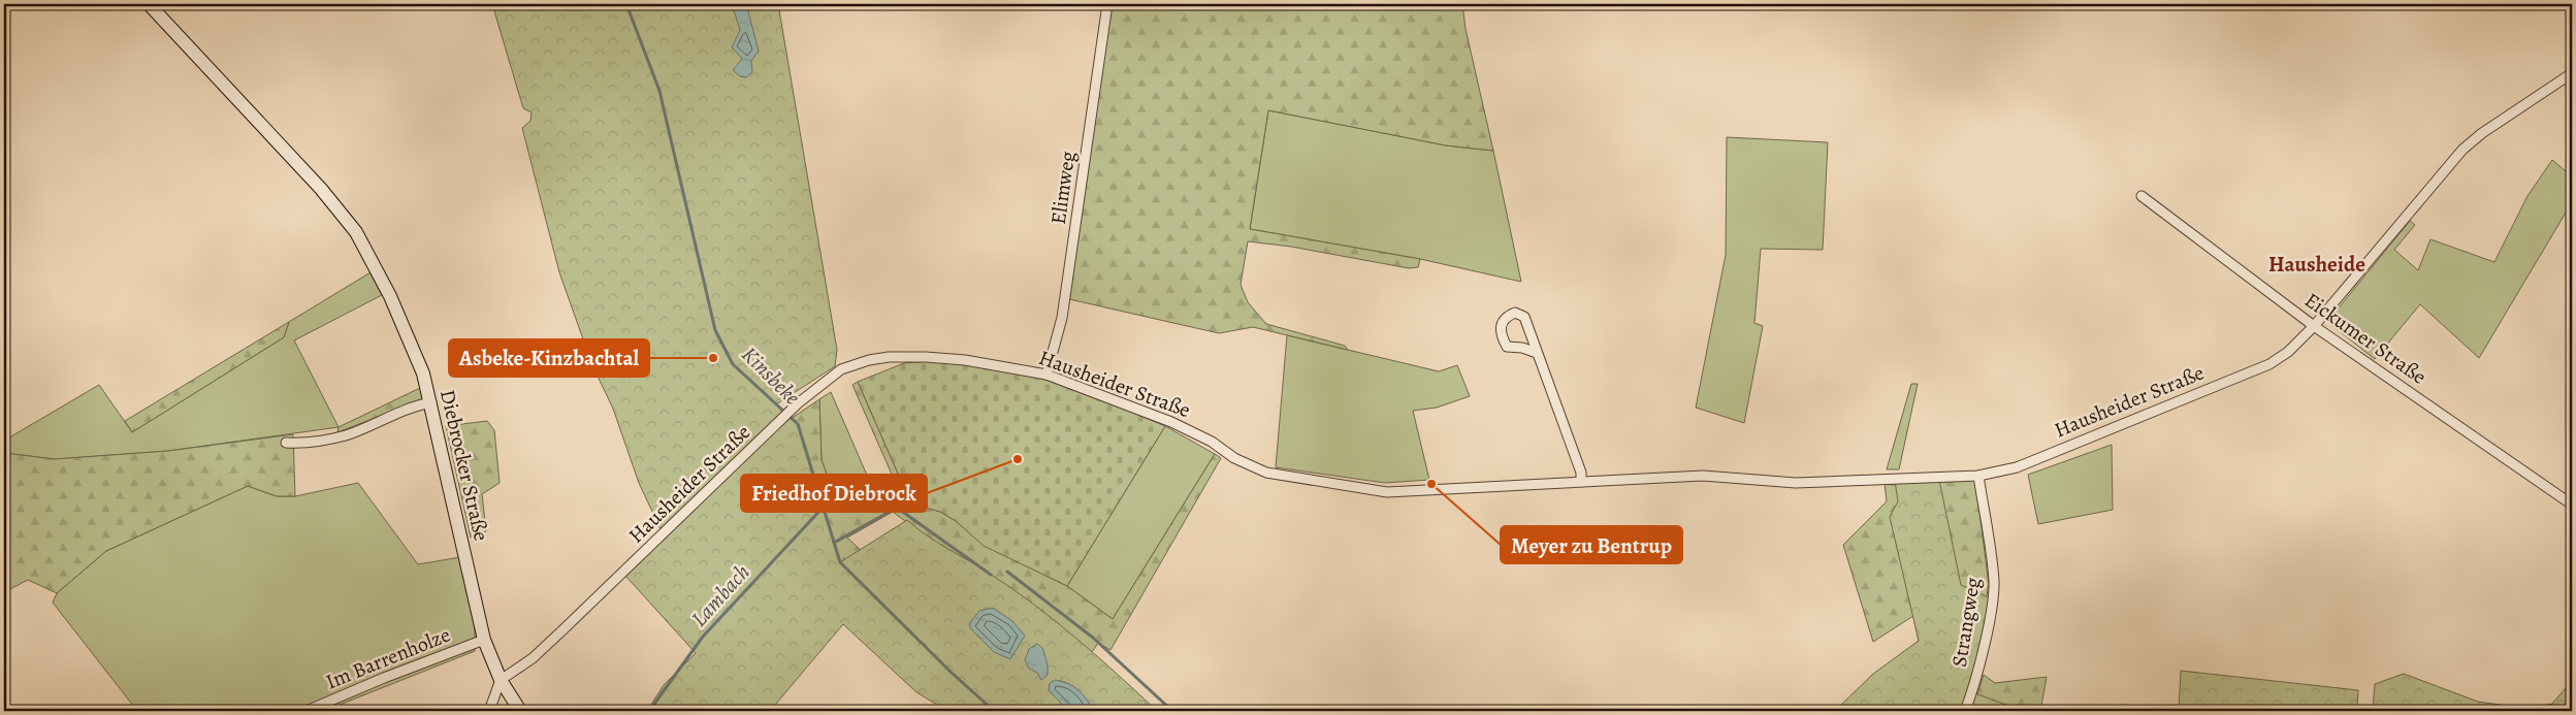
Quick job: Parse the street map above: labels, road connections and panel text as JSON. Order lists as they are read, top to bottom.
{
  "streets": {
    "main road": ["Diebrocker Straße"],
    "street": [
      "Elimweg",
      "Eickumer Straße",
      "Hausheider Straße",
      "Strangweg",
      "Im Barrenholze"
    ]
  },
  "crossings": [
    ["Elimweg", "Hausheider Straße"],
    ["Eickumer Straße", "Hausheider Straße"],
    ["Hausheider Straße", "Diebrocker Straße"],
    ["Hausheider Straße", "Strangweg"],
    ["Diebrocker Straße", "Im Barrenholze"]
  ],
  "districts": ["Hausheide"],
  "water": ["Kinsbeke", "Lambach"],
  "places": ["Asbeke-Kinzbachtal", "Friedhof Diebrock", "Meyer zu Bentrup"]
}
